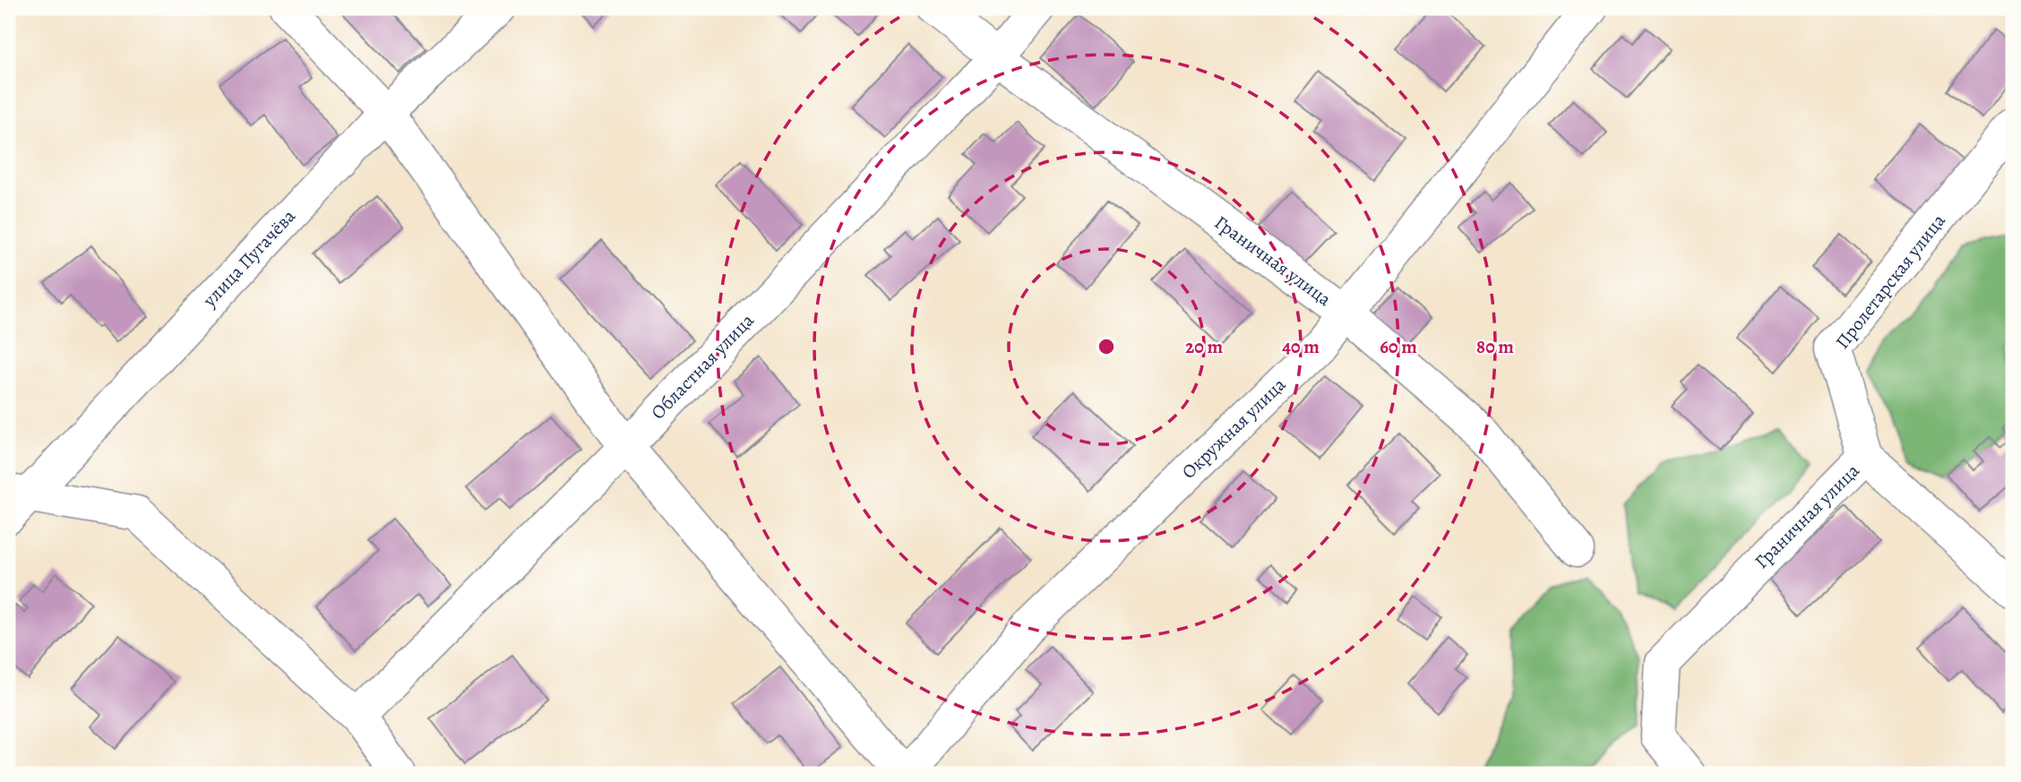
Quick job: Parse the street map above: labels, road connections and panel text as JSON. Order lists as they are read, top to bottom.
{
  "streets": {
    "street": [
      "улица Пугачёва",
      "Граничная улица",
      "Пролетарская улица",
      "Областная улица",
      "Окружная улица"
    ]
  },
  "crossings": [
    ["Граничная улица", "Пролетарская улица"],
    ["Граничная улица", "Областная улица"],
    ["Граничная улица", "Окружная улица"]
  ],
  "rings": [
    "20 m",
    "40 m",
    "60 m",
    "80 m"
  ]
}
